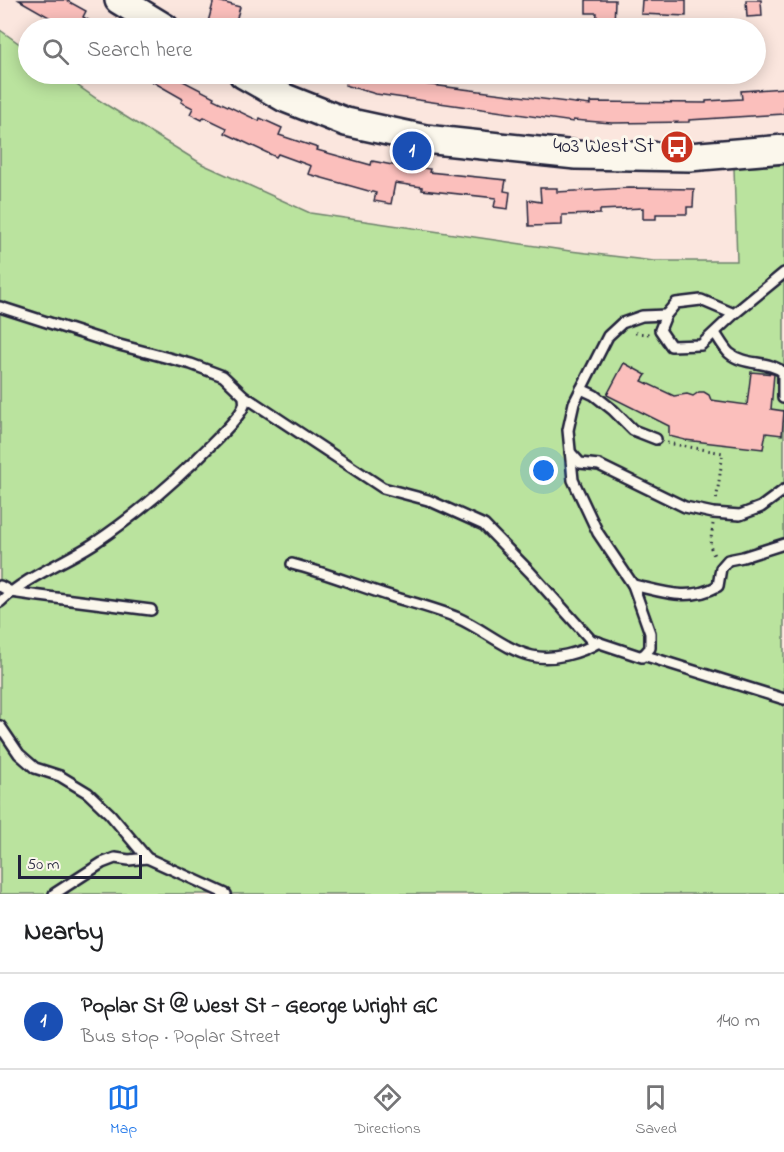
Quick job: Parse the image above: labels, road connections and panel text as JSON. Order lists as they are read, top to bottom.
{
  "places": {
    "bus stop": ["403 West St"]
  },
  "scale_bar": "50 m",
  "page": {
    "search": "Search here",
    "pins": "1",
    "scale": "50 m",
    "heading": "Nearby",
    "list": [
      {
        "mark": "1",
        "name": "Poplar St @ West St - George Wright GC",
        "note": "Bus stop · Poplar Street",
        "value": "140 m"
      }
    ],
    "nav": ["Map", "Directions", "Saved"]
  }
}
